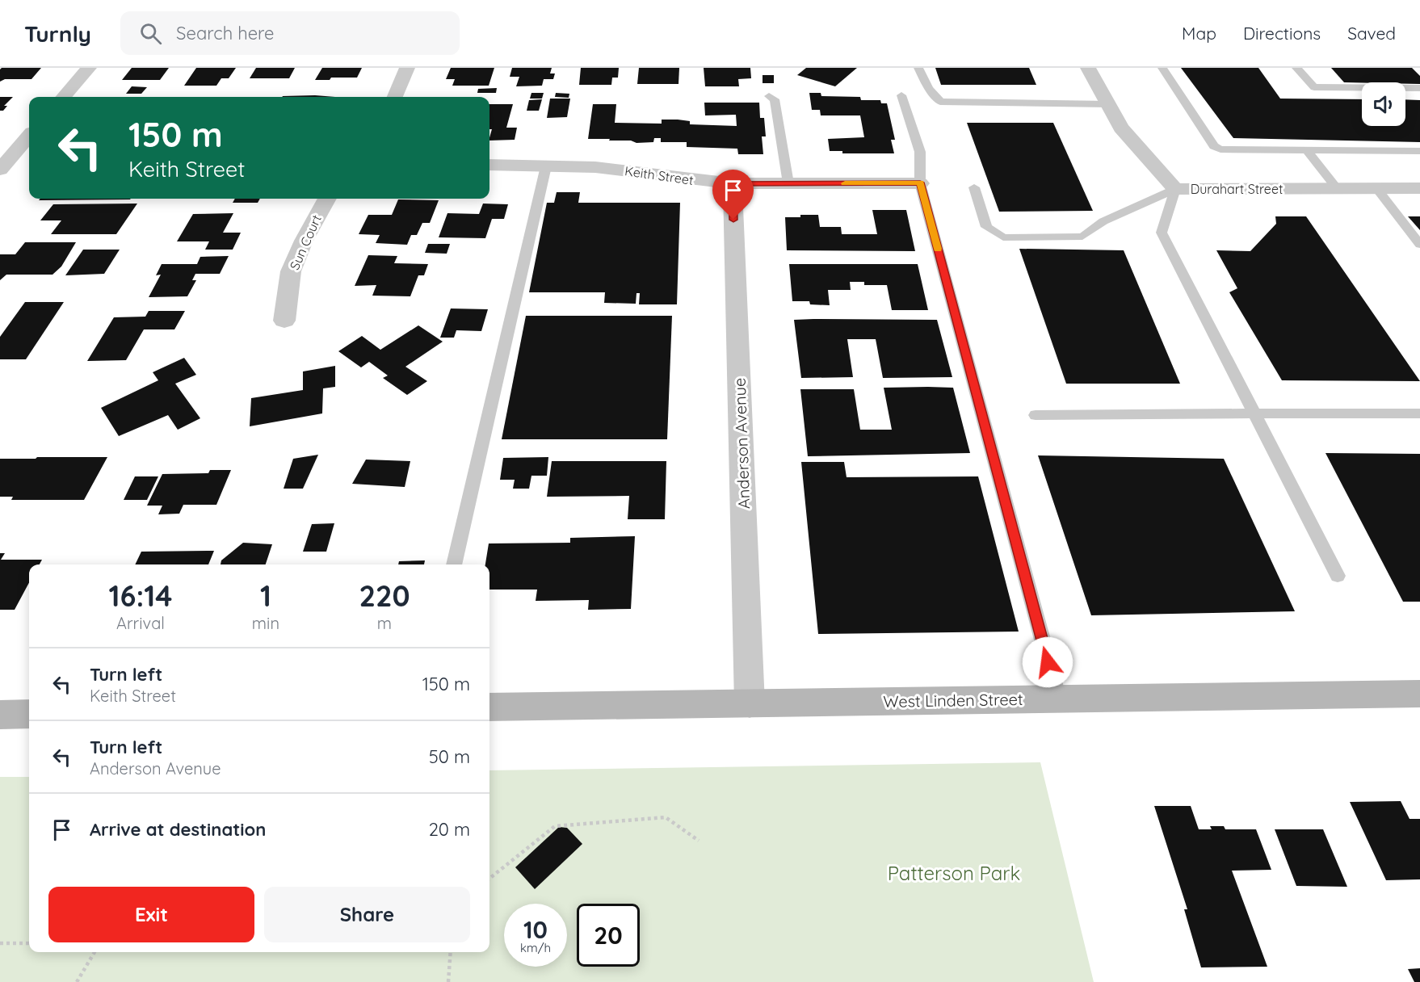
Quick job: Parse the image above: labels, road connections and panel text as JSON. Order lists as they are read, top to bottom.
{
  "streets": {
    "street": [
      "Keith Street",
      "Durahart Street",
      "Sun Court",
      "Anderson Avenue",
      "West Linden Street"
    ]
  },
  "crossings": [
    ["Keith Street", "Anderson Avenue"],
    ["Anderson Avenue", "West Linden Street"]
  ],
  "parks": ["Patterson Park"],
  "page": {
    "header": "Turnly",
    "search": "Search here",
    "nav": ["Map", "Directions", "Saved"],
    "turn": ["150 m", "Keith Street"],
    "eta": [
      "16:14",
      "Arrival",
      "1",
      "min",
      "220",
      "m"
    ],
    "list": [
      {
        "name": "Turn left",
        "note": "Keith Street",
        "value": "150 m"
      },
      {
        "name": "Turn left",
        "note": "Anderson Avenue",
        "value": "50 m"
      },
      {
        "name": "Arrive at destination",
        "value": "20 m"
      }
    ],
    "buttons": ["Exit", "Share"],
    "speed": "10 km/h",
    "limit": "20"
  }
}
